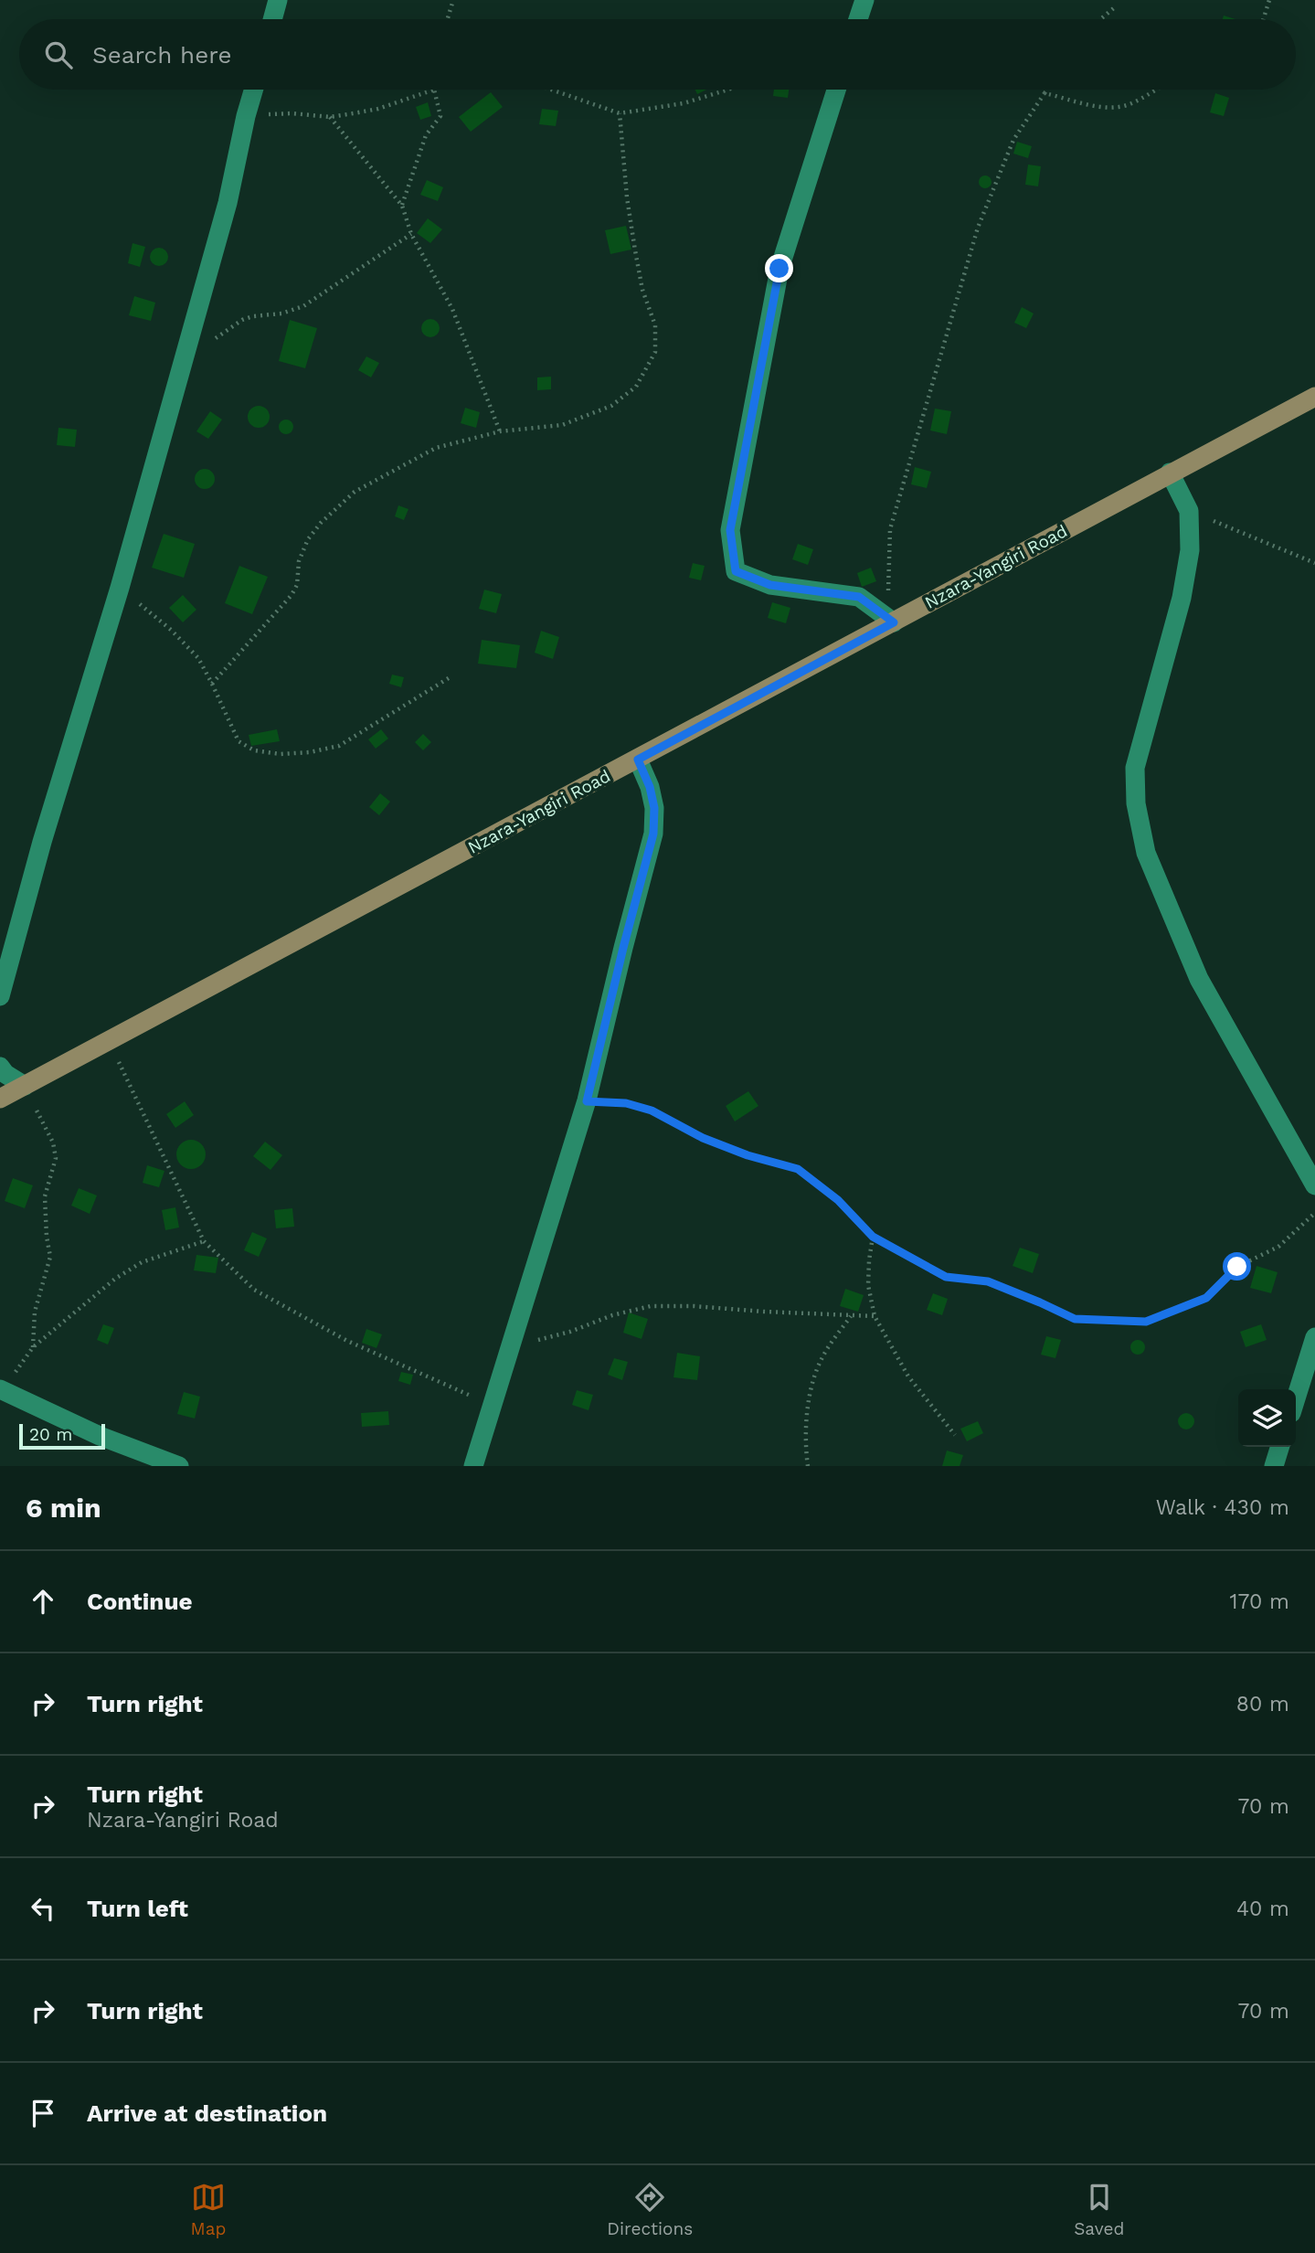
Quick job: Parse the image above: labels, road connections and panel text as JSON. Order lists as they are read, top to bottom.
{
  "streets": {
    "main road": ["Nzara-Yangiri Road"]
  },
  "scale_bar": "20 m",
  "page": {
    "search": "Search here",
    "scale": "20 m",
    "heading": ["6 min", "Walk · 430 m"],
    "list": [
      ["Continue", "170 m"],
      ["Turn right", "80 m"],
      ["Turn right", "Nzara-Yangiri Road", "70 m"],
      ["Turn left", "40 m"],
      ["Turn right", "70 m"],
      "Arrive at destination"
    ],
    "nav": ["Map", "Directions", "Saved"]
  }
}
